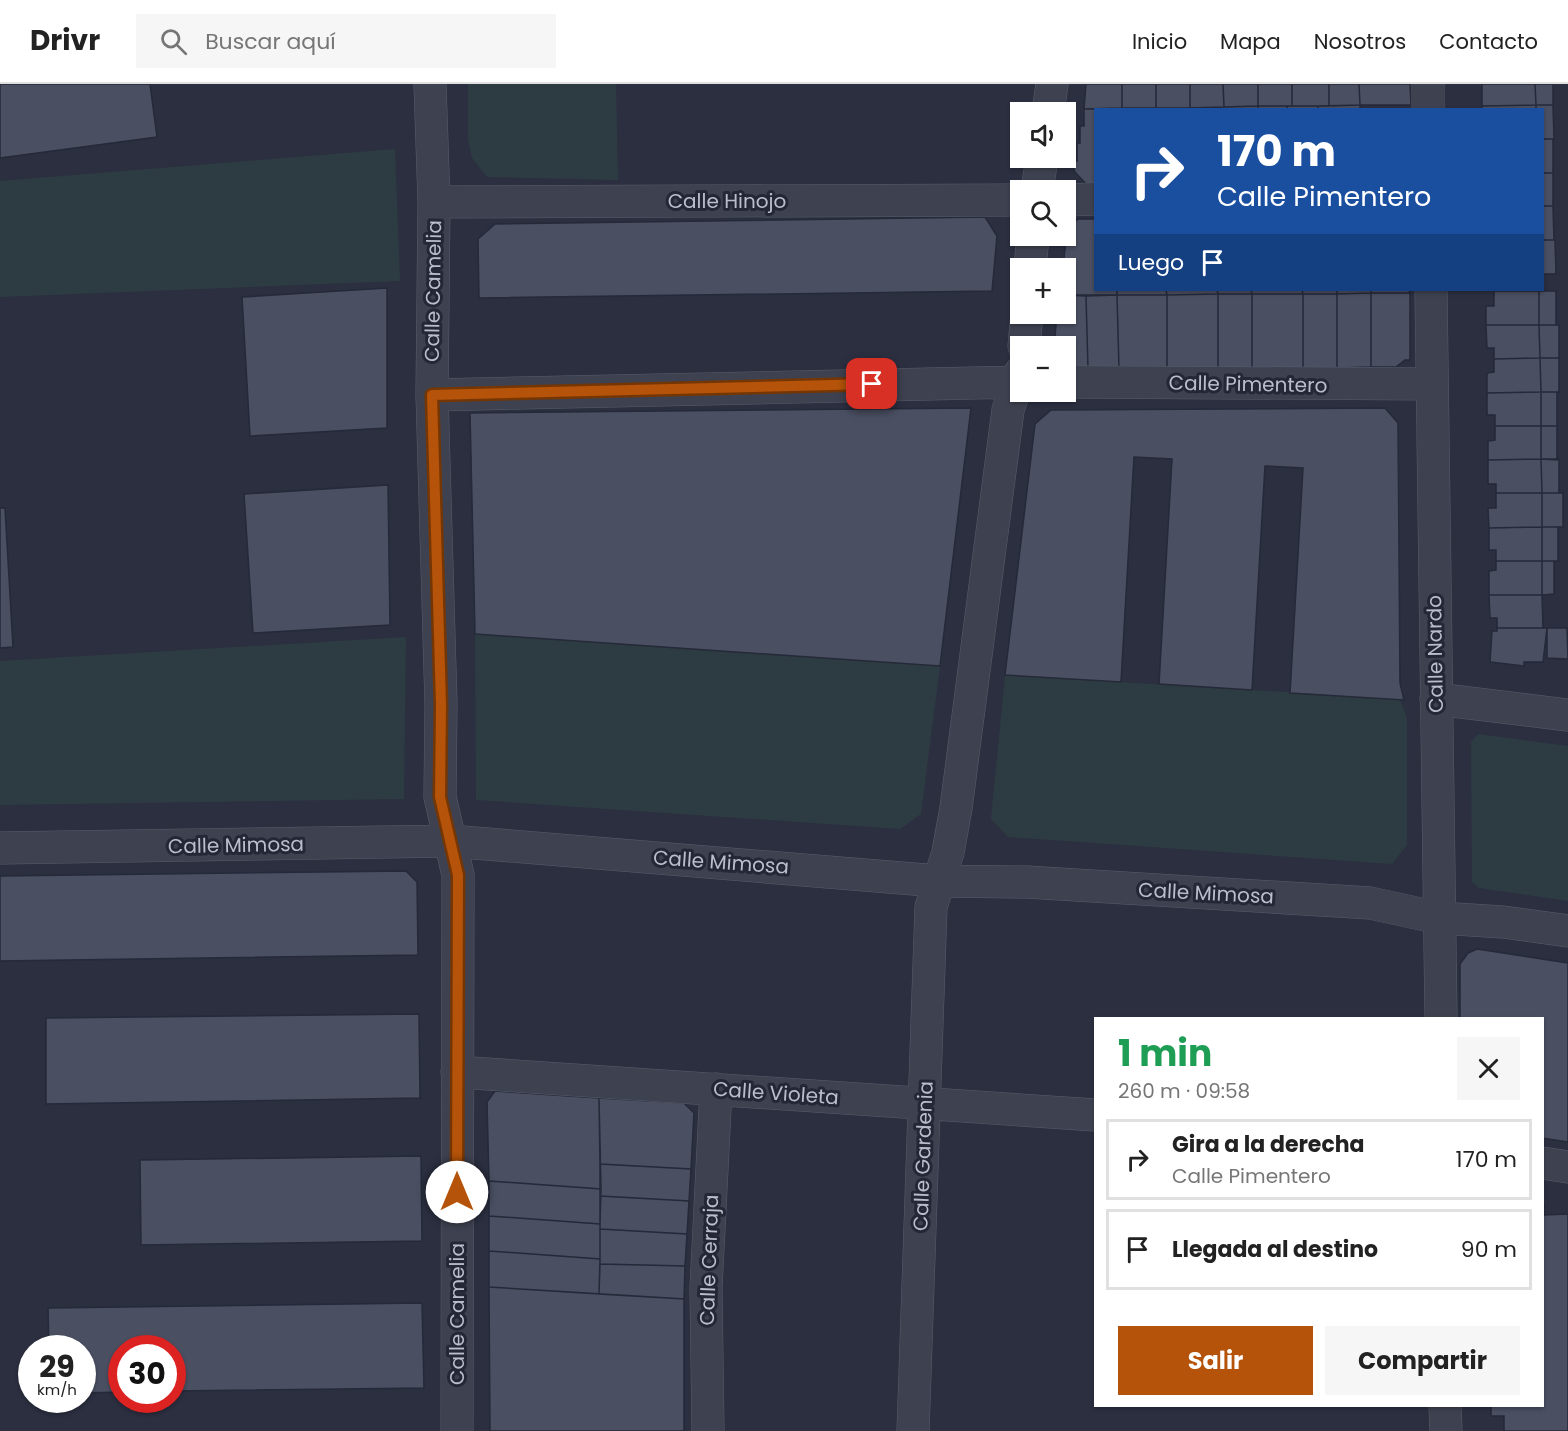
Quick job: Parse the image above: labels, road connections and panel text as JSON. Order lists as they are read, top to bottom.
{
  "streets": {
    "street": [
      "Calle Hinojo",
      "Calle Camelia",
      "Calle Pimentero",
      "Calle Nardo",
      "Calle Mimosa",
      "Calle Violeta",
      "Calle Gardenia",
      "Calle Cerraja"
    ]
  },
  "crossings": [
    ["Calle Hinojo", "Calle Camelia"],
    ["Calle Camelia", "Calle Mimosa"],
    ["Calle Camelia", "Calle Violeta"],
    ["Calle Pimentero", "Calle Nardo"],
    ["Calle Nardo", "Calle Mimosa"],
    ["Calle Mimosa", "Calle Gardenia"],
    ["Calle Violeta", "Calle Gardenia"],
    ["Calle Violeta", "Calle Cerraja"]
  ],
  "page": {
    "header": "Drivr",
    "search": "Buscar aquí",
    "nav": [
      "Inicio",
      "Mapa",
      "Nosotros",
      "Contacto"
    ],
    "map_buttons": ["+", "−"],
    "turn": ["170 m", "Calle Pimentero"],
    "then": "Luego",
    "heading": ["1 min", "260 m · 09:58"],
    "list": [
      {
        "name": "Gira a la derecha",
        "note": "Calle Pimentero",
        "value": "170 m"
      },
      {
        "name": "Llegada al destino",
        "value": "90 m"
      }
    ],
    "buttons": ["Salir", "Compartir"],
    "speed": "29 km/h",
    "limit": "30"
  }
}
